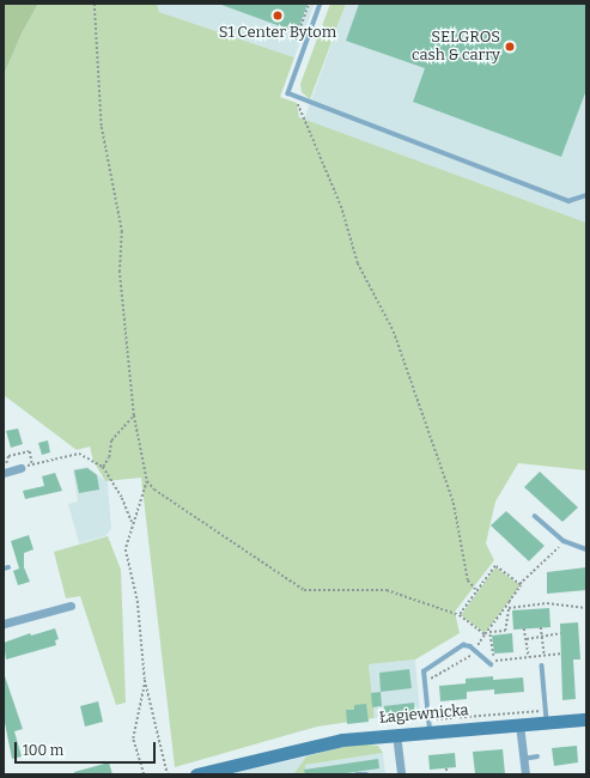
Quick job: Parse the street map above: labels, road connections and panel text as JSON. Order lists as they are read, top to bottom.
{
  "streets": {
    "street": ["Łagiewnicka"]
  },
  "places": ["S1 Center Bytom", "SELGROS cash & carry"],
  "scale_bar": "100 m"
}
